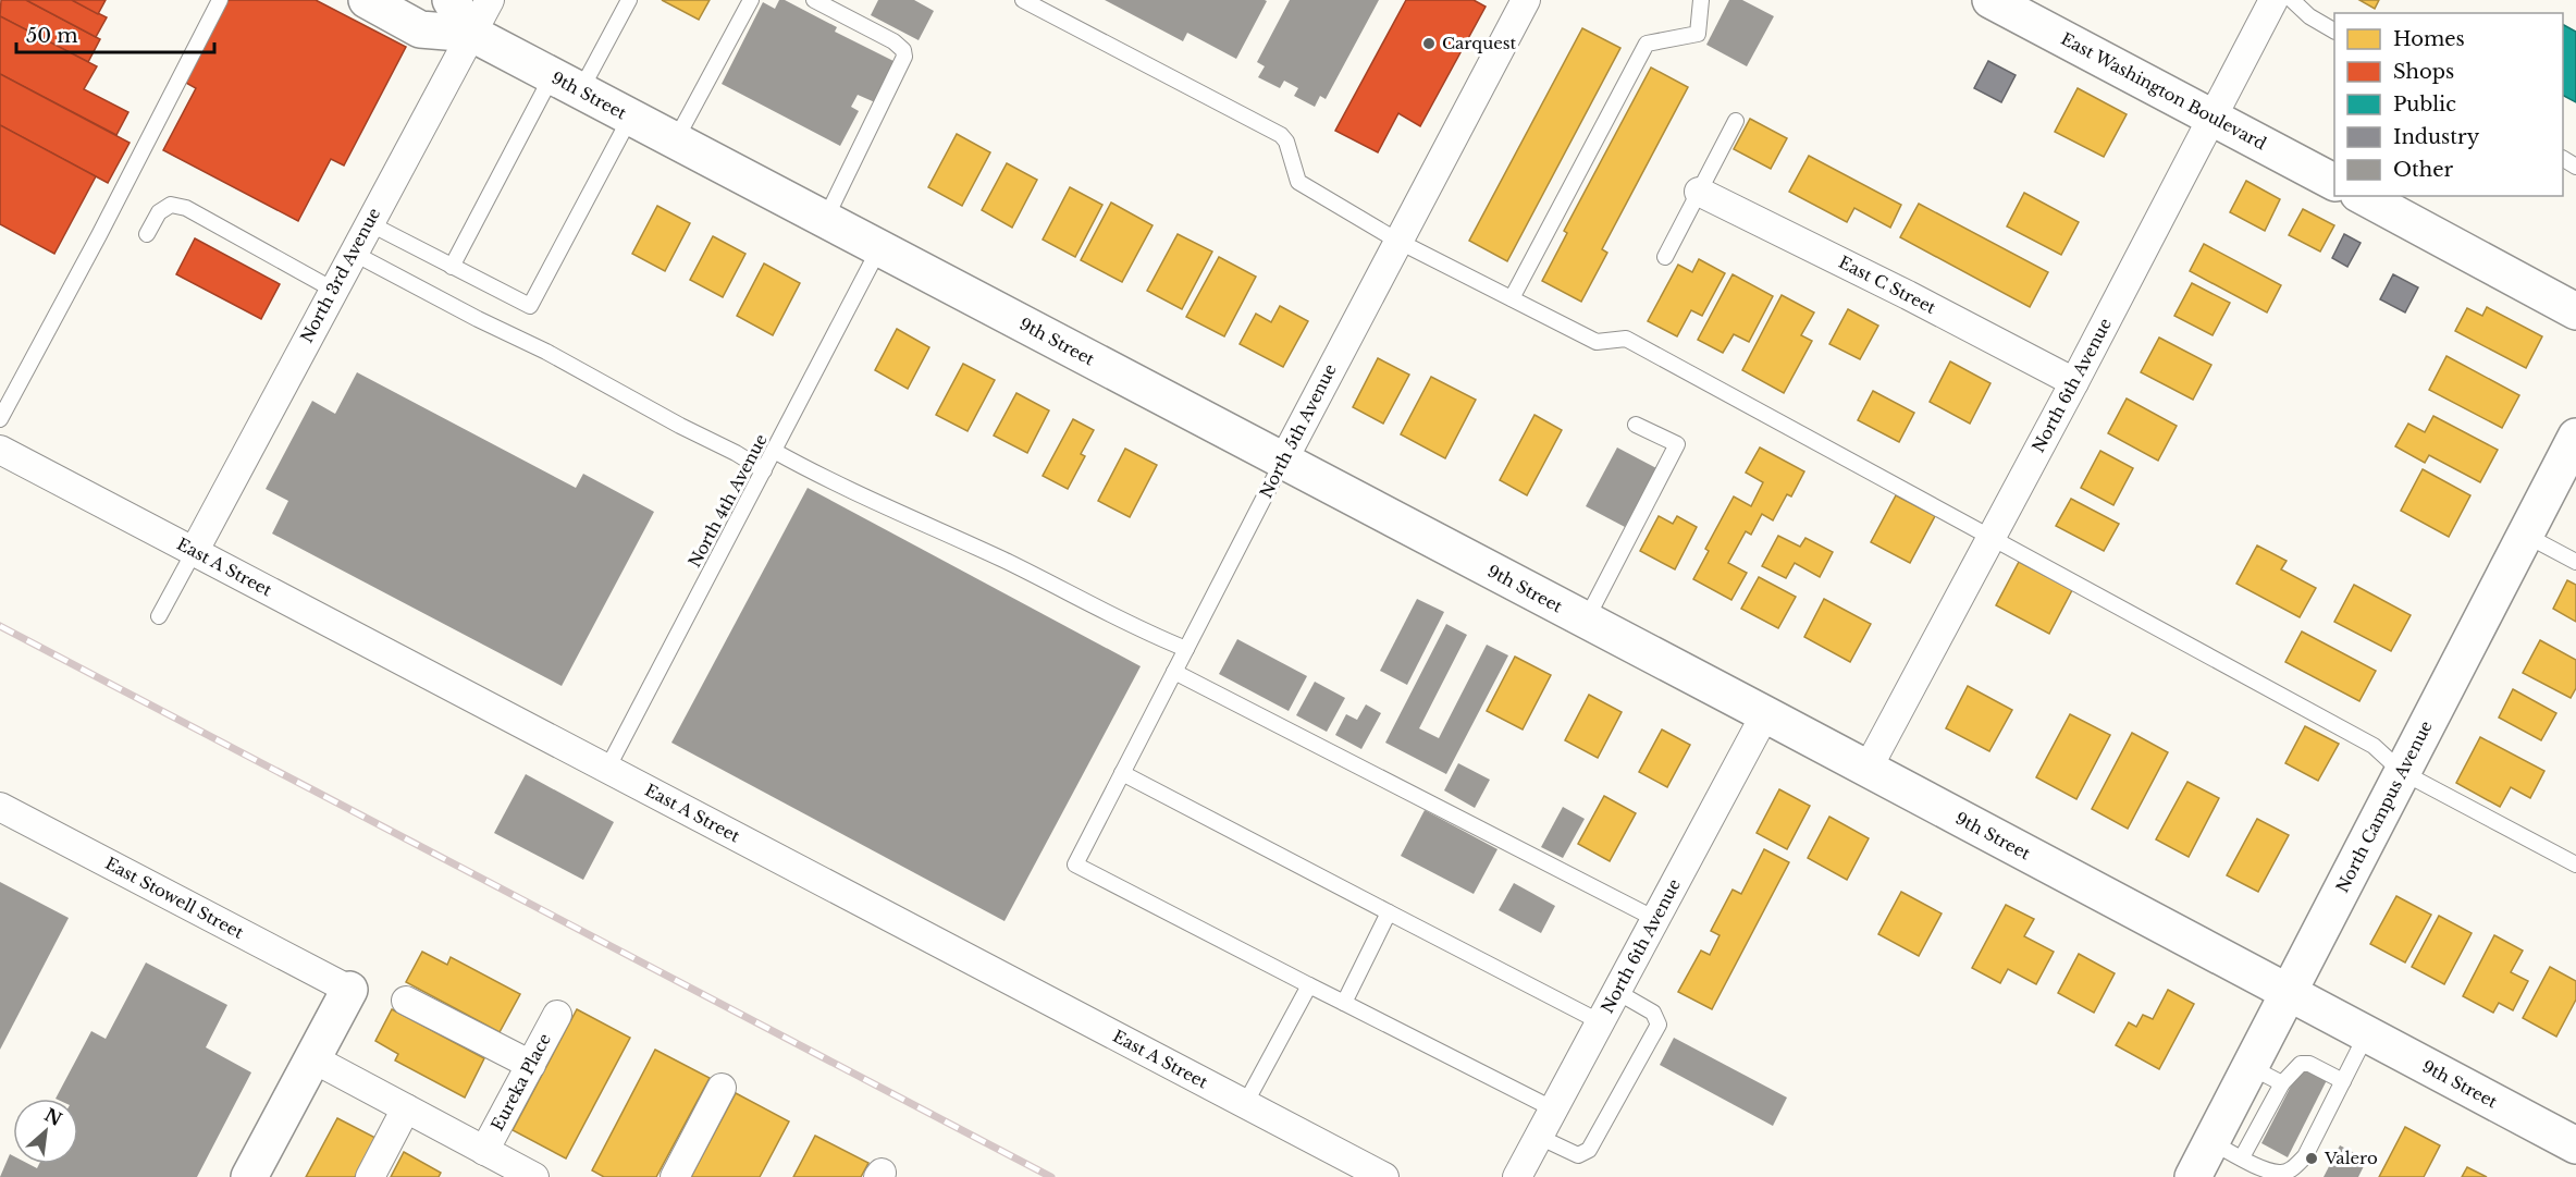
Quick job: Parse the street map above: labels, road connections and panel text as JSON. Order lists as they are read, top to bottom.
{
  "streets": {
    "street": [
      "East Washington Boulevard",
      "9th Street",
      "North 3rd Avenue",
      "East C Street",
      "North 6th Avenue",
      "North 5th Avenue",
      "East A Street",
      "North Campus Avenue",
      "East Stowell Street",
      "Eureka Place"
    ],
    "lane": ["North 4th Avenue"]
  },
  "crossings": [
    ["East Washington Boulevard", "North 6th Avenue"],
    ["9th Street", "North 3rd Avenue"],
    ["9th Street", "North 6th Avenue"],
    ["9th Street", "North 5th Avenue"],
    ["9th Street", "North 4th Avenue"],
    ["9th Street", "North Campus Avenue"],
    ["North 3rd Avenue", "East A Street"],
    ["East C Street", "North 6th Avenue"],
    ["North 4th Avenue", "East A Street"]
  ],
  "places": ["Carquest", "Valero"],
  "legend": [
    "Homes",
    "Shops",
    "Public",
    "Industry",
    "Other"
  ],
  "scale_bar": "50 m",
  "north": "top right"
}
